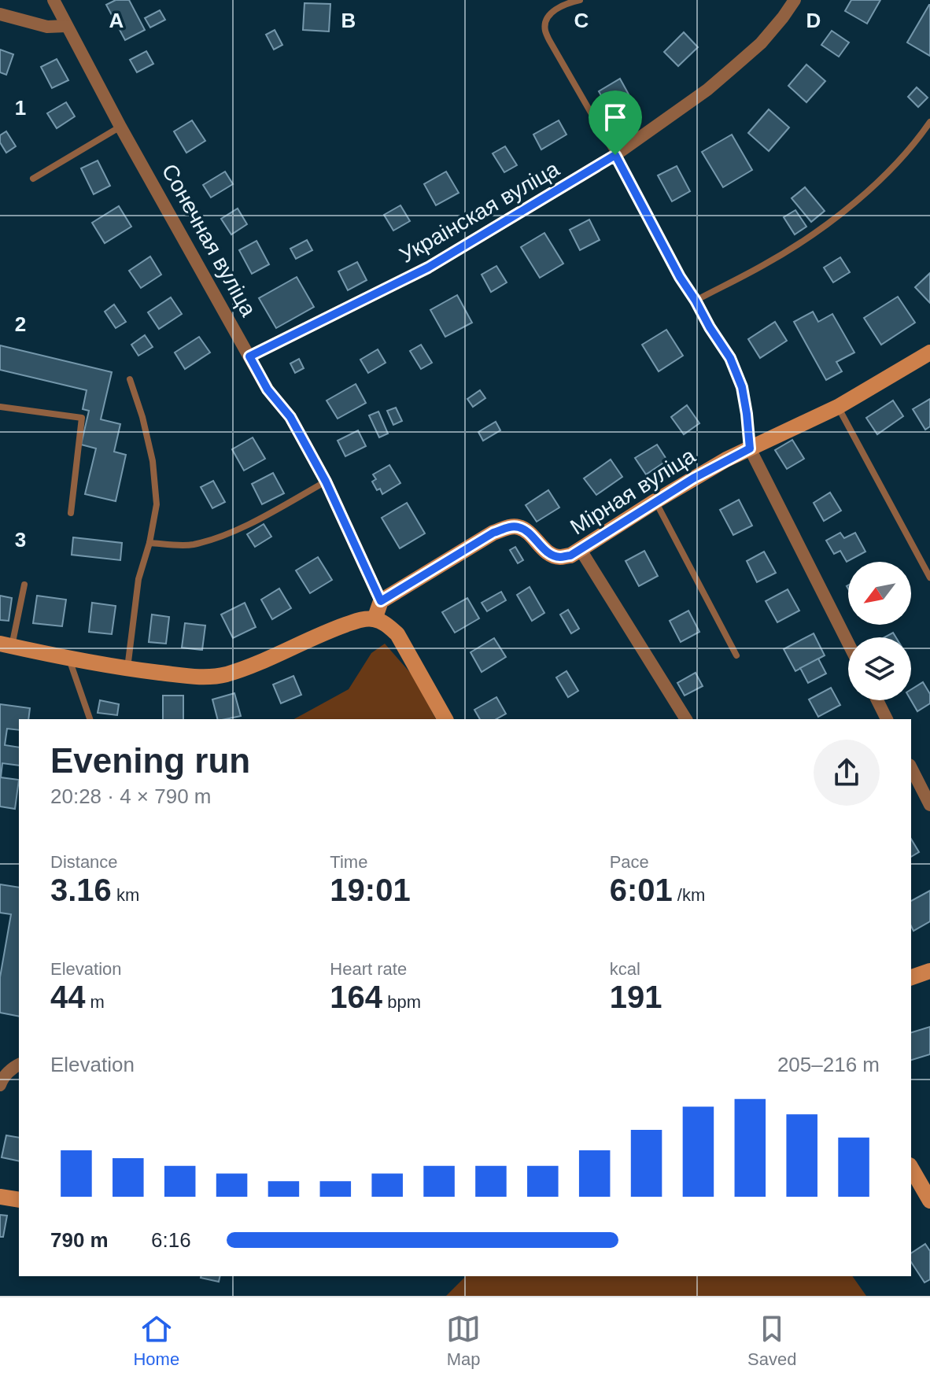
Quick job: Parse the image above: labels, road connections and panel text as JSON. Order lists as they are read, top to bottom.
{
  "streets": {
    "street": ["Украінская вуліца", "Сонечная вуліца", "Мірная вуліца"]
  },
  "crossings": [
    ["Украінская вуліца", "Сонечная вуліца"],
    ["Сонечная вуліца", "Мірная вуліца"]
  ],
  "north": "bottom left",
  "page": {
    "heading": ["Evening run", "20:28 · 4 × 790 m"],
    "stats": [
      ["Distance", "3.16 km"],
      ["Time", "19:01"],
      ["Pace", "6:01 /km"],
      ["Elevation", "44 m"],
      ["Heart rate", "164 bpm"],
      ["kcal", "191"]
    ],
    "chart": ["Elevation", "205–216 m"],
    "list": [
      {
        "name": "790 m",
        "note": "6:16"
      }
    ],
    "tabs": ["Home", "Map", "Saved"]
  },
  "grid": {
    "columns": [
      "A",
      "B",
      "C",
      "D"
    ],
    "rows": ["1", "2", "3"]
  }
}
